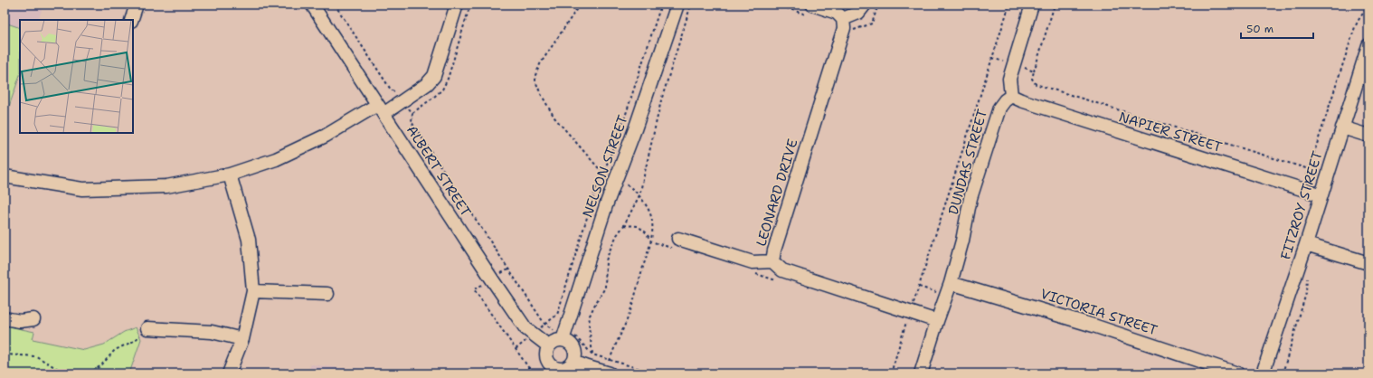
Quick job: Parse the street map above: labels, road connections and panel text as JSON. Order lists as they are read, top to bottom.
{
  "streets": {
    "street": [
      "NAPIER STREET",
      "DUNDAS STREET",
      "NELSON STREET",
      "ALBERT STREET",
      "LEONARD DRIVE",
      "FITZROY STREET",
      "VICTORIA STREET"
    ]
  },
  "crossings": [
    ["NAPIER STREET", "DUNDAS STREET"],
    ["NAPIER STREET", "FITZROY STREET"],
    ["DUNDAS STREET", "LEONARD DRIVE"],
    ["DUNDAS STREET", "VICTORIA STREET"],
    ["NELSON STREET", "ALBERT STREET"]
  ],
  "scale_bar": "50 m"
}
